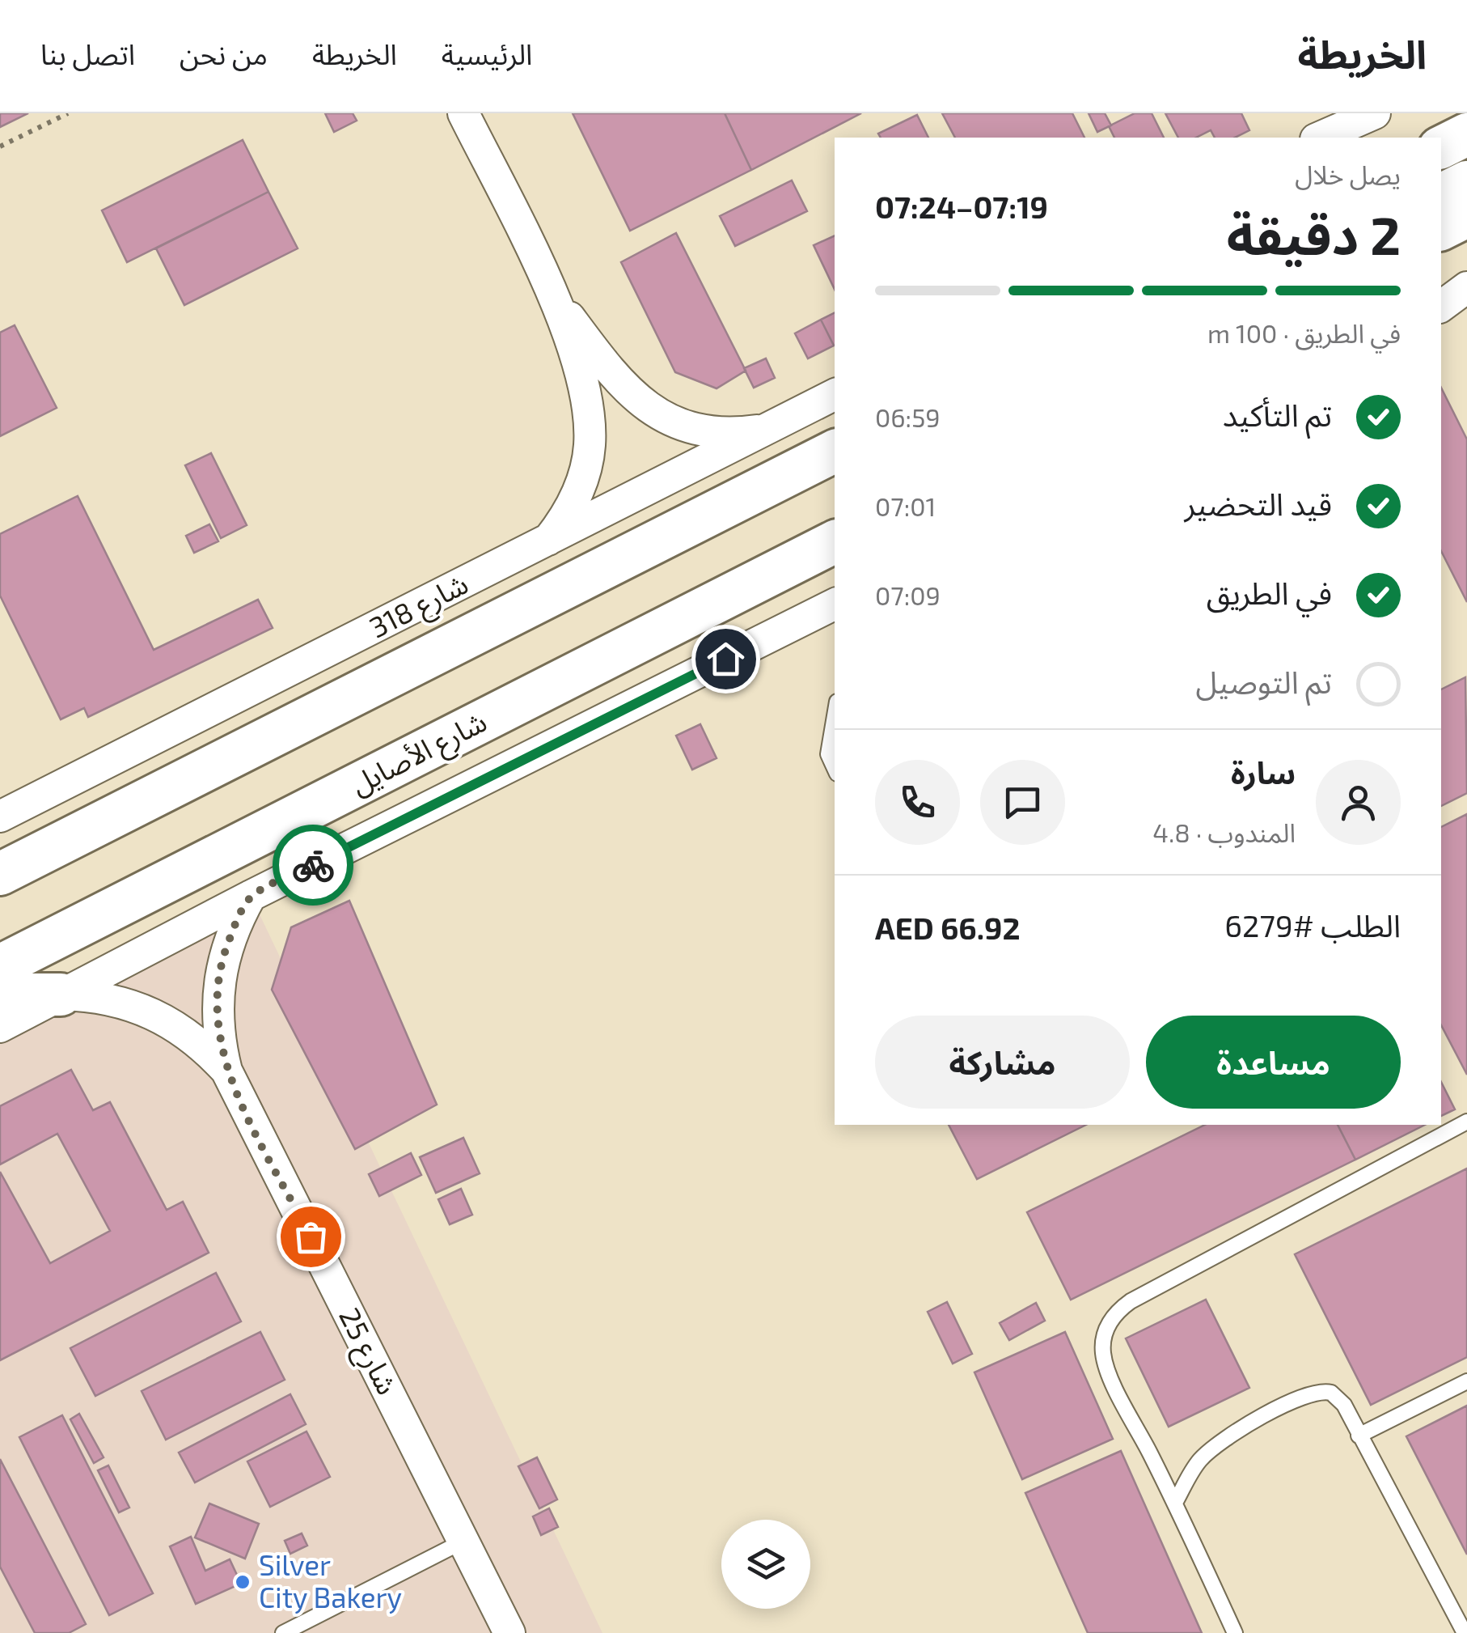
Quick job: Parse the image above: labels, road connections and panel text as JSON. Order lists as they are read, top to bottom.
{
  "streets": {
    "main road": ["شارع الأصايل"],
    "street": ["شارع 318", "شارع 25"]
  },
  "places": ["Silver City Bakery"],
  "page": {
    "header": "الخريطة",
    "nav": [
      "الرئيسية",
      "الخريطة",
      "من نحن",
      "اتصل بنا"
    ],
    "heading": ["2 دقيقة", "يصل خلال", "07:19–07:24"],
    "panel": [
      "سارة",
      "المندوب · 4.8",
      "الطلب #6279",
      "AED 66.92"
    ],
    "bar": "في الطريق · 100 m",
    "list": [
      ["تم التأكيد", "06:59"],
      ["قيد التحضير", "07:01"],
      ["في الطريق", "07:09"],
      "تم التوصيل"
    ],
    "buttons": ["مساعدة", "مشاركة"]
  }
}
